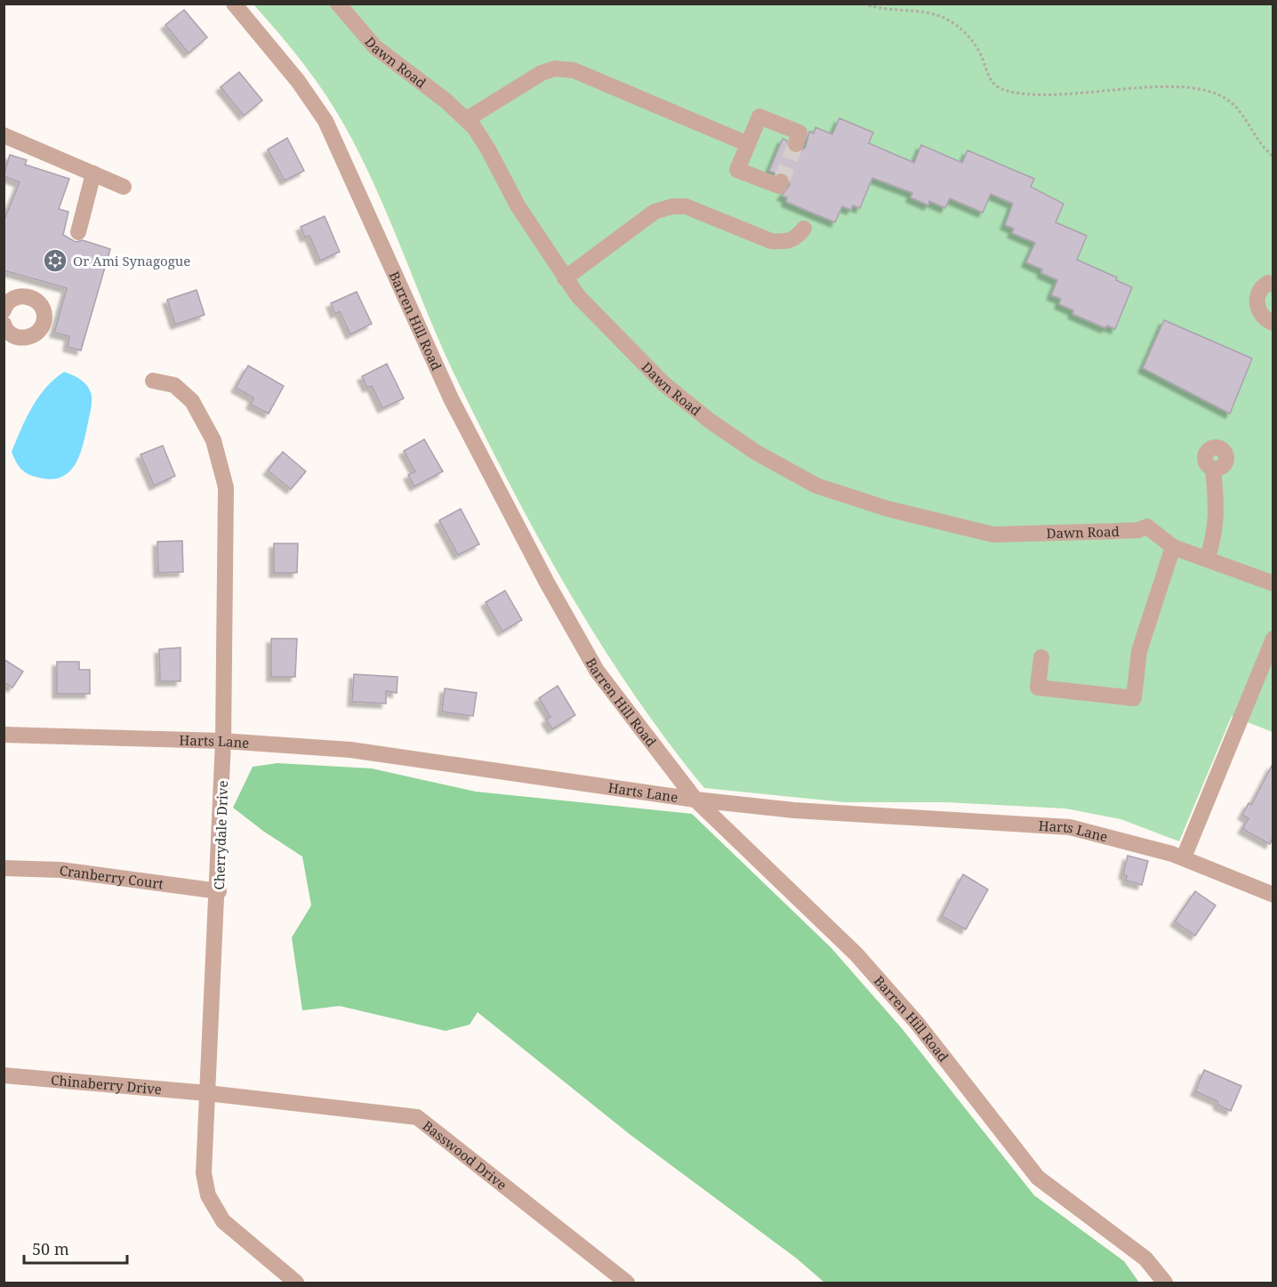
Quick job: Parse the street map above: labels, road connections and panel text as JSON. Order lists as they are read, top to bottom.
{
  "streets": {
    "street": [
      "Dawn Road",
      "Barren Hill Road",
      "Harts Lane",
      "Cherrydale Drive",
      "Cranberry Court",
      "Chinaberry Drive",
      "Basswood Drive"
    ]
  },
  "crossings": [
    ["Barren Hill Road", "Harts Lane"],
    ["Harts Lane", "Cherrydale Drive"],
    ["Cherrydale Drive", "Cranberry Court"],
    ["Cherrydale Drive", "Chinaberry Drive"],
    ["Cherrydale Drive", "Basswood Drive"],
    ["Chinaberry Drive", "Basswood Drive"]
  ],
  "places": {
    "synagogue": ["Or Ami Synagogue"]
  },
  "scale_bar": "50 m"
}
